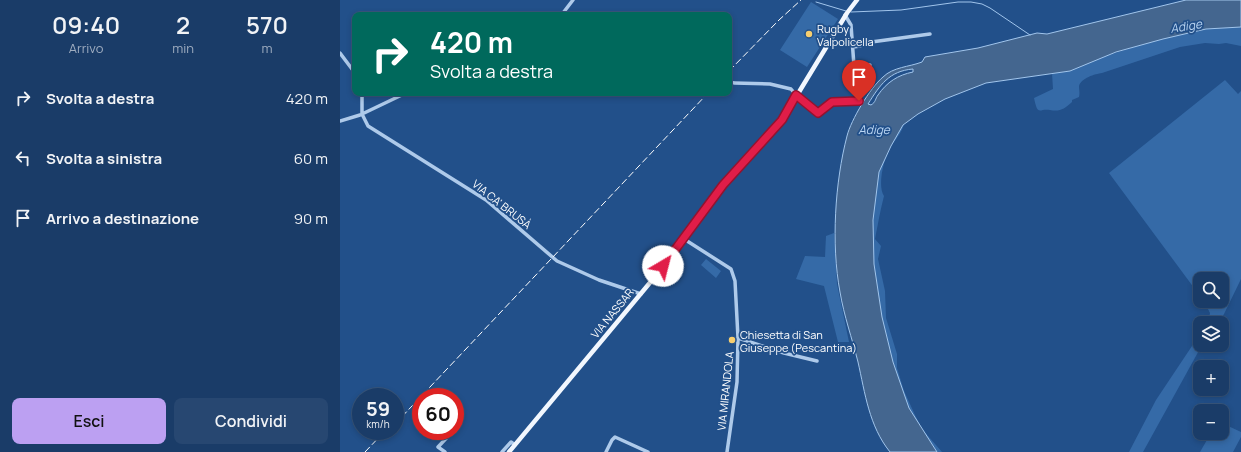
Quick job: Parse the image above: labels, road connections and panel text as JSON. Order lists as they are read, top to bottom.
{
  "streets": {
    "main road": ["VIA NASSAR"],
    "street": ["VIA CA' BRUSÀ", "VIA MIRANDOLA"]
  },
  "crossings": [
    ["VIA CA' BRUSÀ", "VIA NASSAR"],
    ["VIA NASSAR", "VIA MIRANDOLA"]
  ],
  "water": ["Adige"],
  "places": ["Rugby Valpolicella", "Chiesetta di San Giuseppe (Pescantina)"],
  "page": {
    "eta": [
      "09:40",
      "Arrivo",
      "2",
      "min",
      "570",
      "m"
    ],
    "turn": ["420 m", "Svolta a destra"],
    "list": [
      {
        "name": "Svolta a destra",
        "value": "420 m"
      },
      {
        "name": "Svolta a sinistra",
        "value": "60 m"
      },
      {
        "name": "Arrivo a destinazione",
        "value": "90 m"
      }
    ],
    "map_buttons": ["+", "−"],
    "speed": "59 km/h",
    "limit": "60",
    "buttons": ["Esci", "Condividi"]
  }
}
